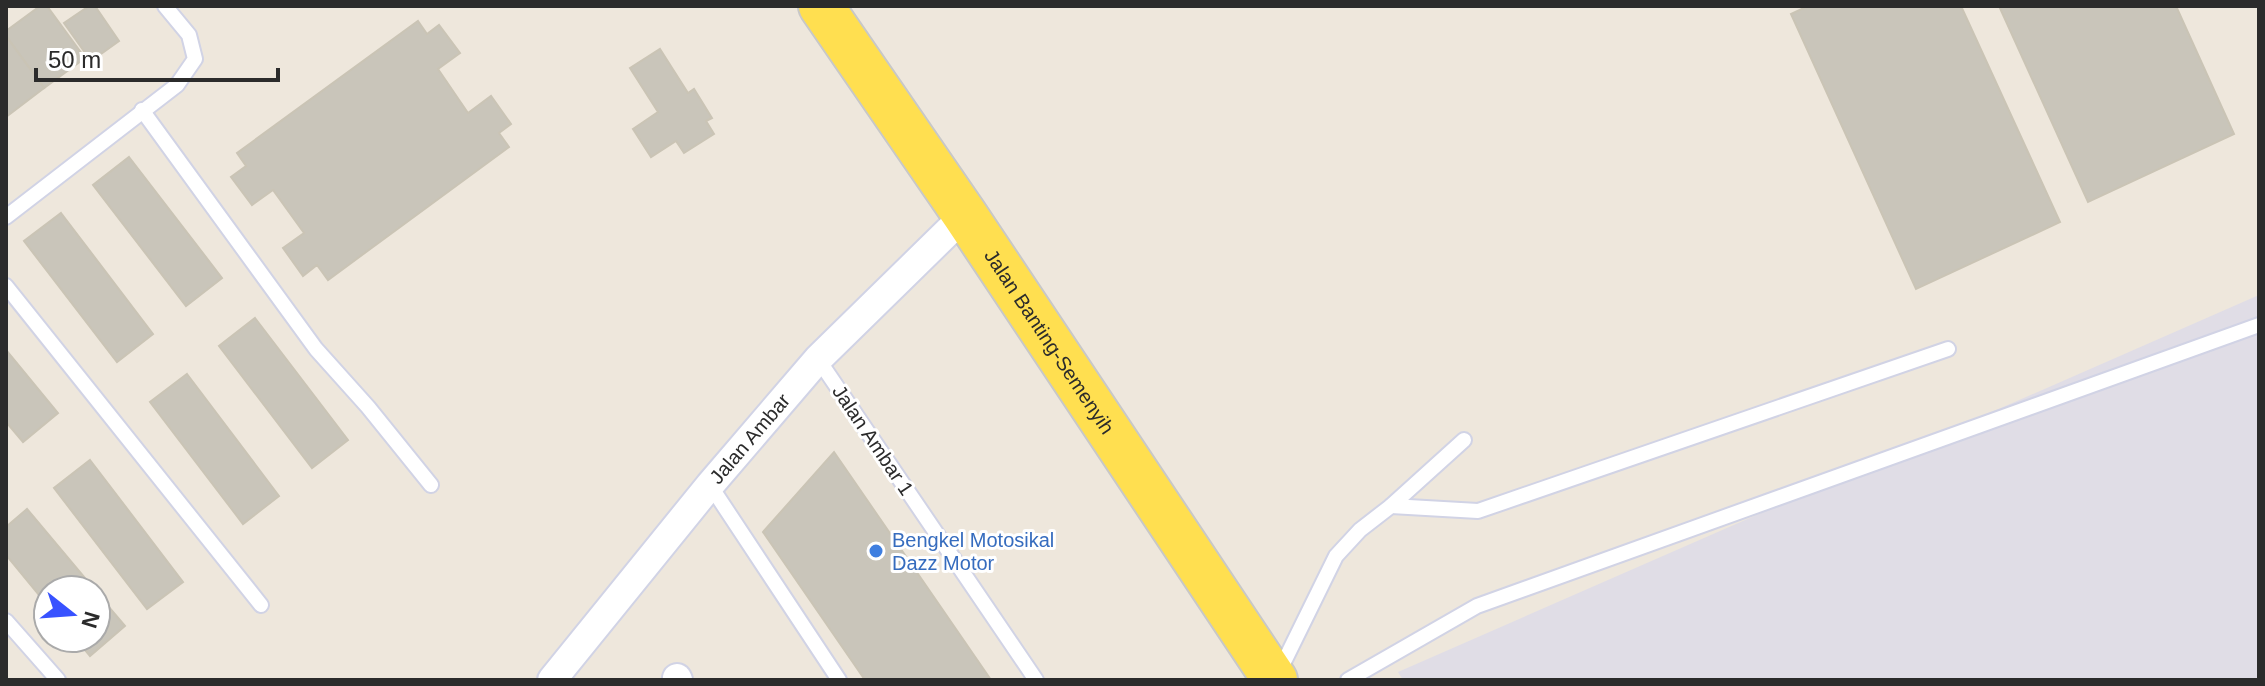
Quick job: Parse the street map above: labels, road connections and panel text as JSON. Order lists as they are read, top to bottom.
{
  "streets": {
    "main road": ["Jalan Banting-Semenyih"],
    "street": ["Jalan Ambar"],
    "lane": ["Jalan Ambar 1"]
  },
  "crossings": [
    ["Jalan Banting-Semenyih", "Jalan Ambar"],
    ["Jalan Ambar", "Jalan Ambar 1"]
  ],
  "places": ["Bengkel Motosikal Dazz Motor"],
  "scale_bar": "50 m",
  "north": "right"
}
